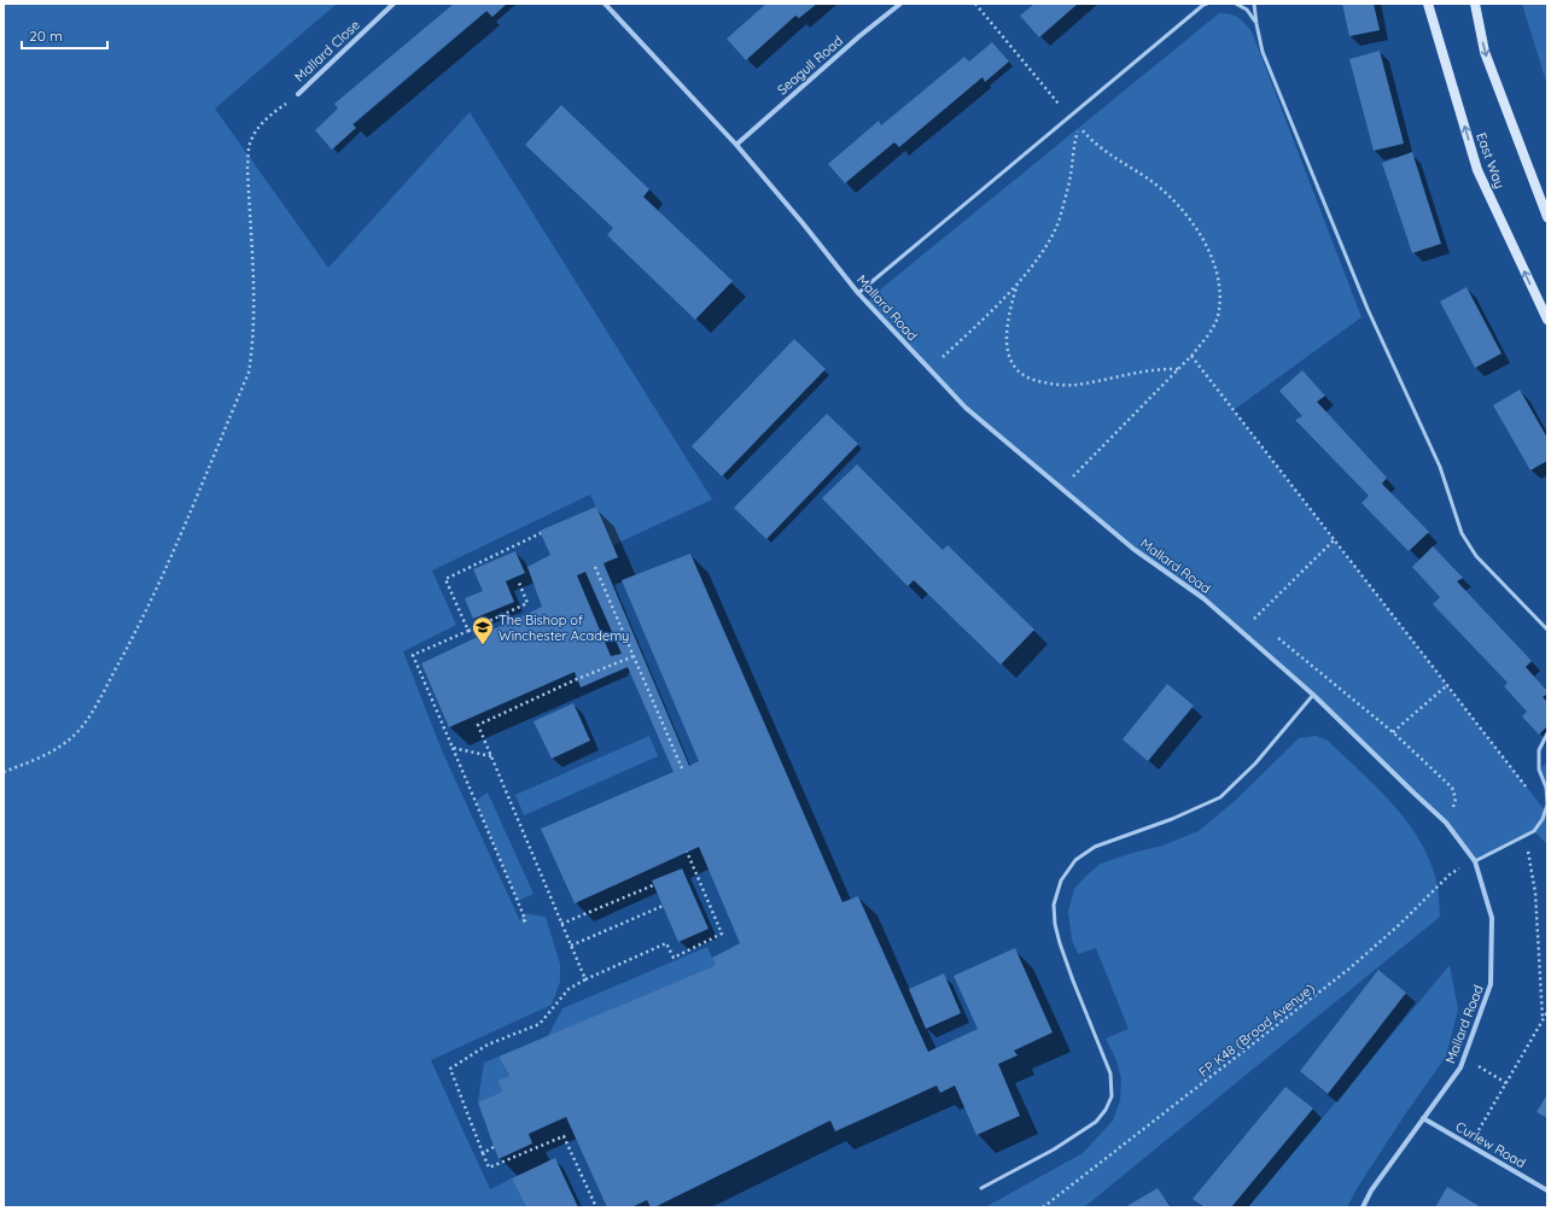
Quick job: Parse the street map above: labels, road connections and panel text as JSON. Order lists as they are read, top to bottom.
{
  "streets": {
    "street": [
      "Mallard Close",
      "Seagull Road",
      "East Way",
      "Mallard Road",
      "Curlew Road"
    ],
    "path": ["FP K48 (Broad Avenue)"]
  },
  "crossings": [
    ["Seagull Road", "Mallard Road"],
    ["Mallard Road", "FP K48 (Broad Avenue)"],
    ["Mallard Road", "Curlew Road"]
  ],
  "places": {
    "school or university": ["The Bishop of Winchester Academy"]
  },
  "scale_bar": "20 m"
}
